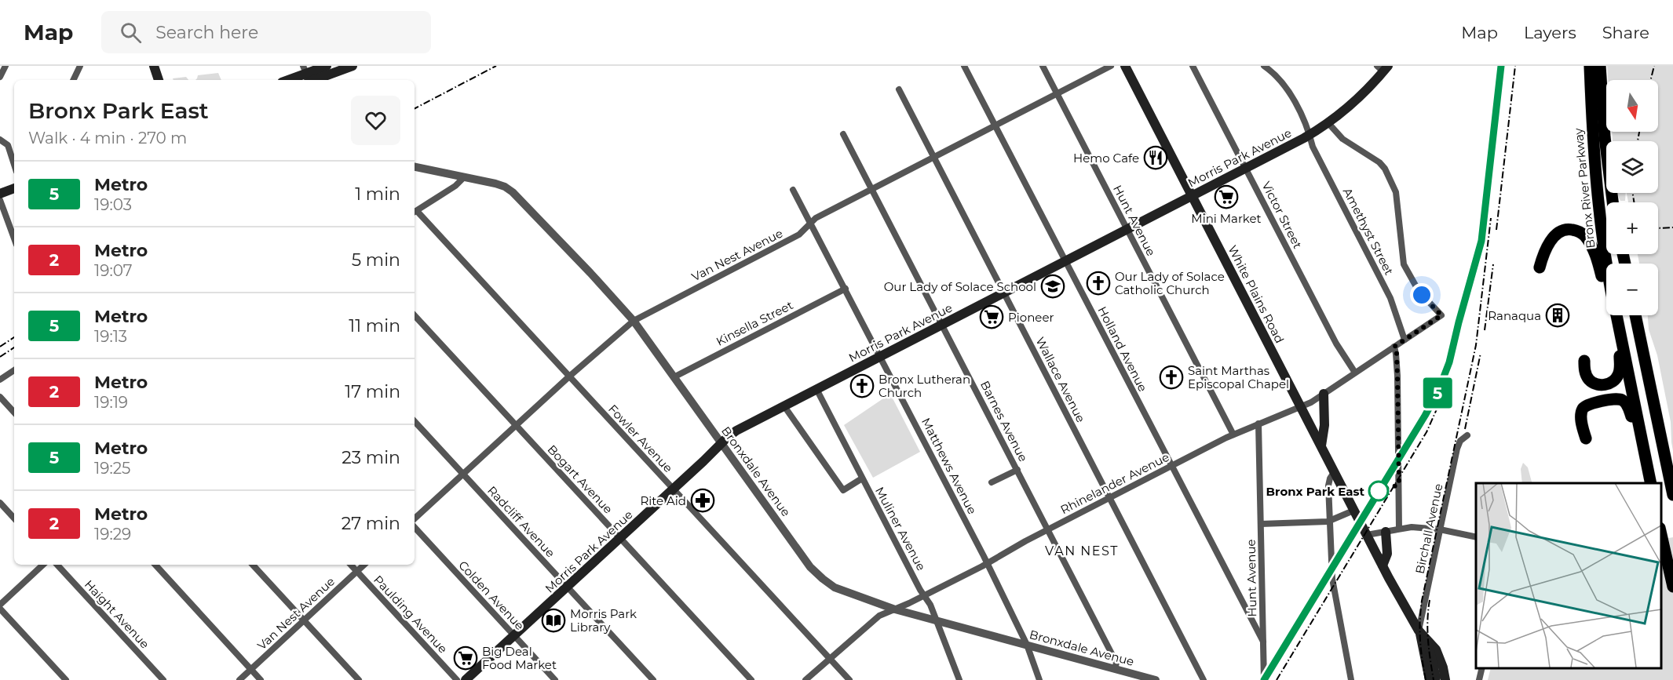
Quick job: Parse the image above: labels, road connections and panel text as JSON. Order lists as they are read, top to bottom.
{
  "streets": {
    "highway": ["Bronx River Parkway"],
    "main road": ["Morris Park Avenue", "White Plains Road"],
    "street": [
      "Victor Street",
      "Hunt Avenue",
      "Amethyst Street",
      "Van Nest Avenue",
      "Kinsella Street",
      "Holland Avenue",
      "Wallace Avenue",
      "Barnes Avenue",
      "Fowler Avenue",
      "Matthews Avenue",
      "Bronxdale Avenue",
      "Bogart Avenue",
      "Rhinelander Avenue",
      "Radcliff Avenue",
      "Muliner Avenue",
      "Birchall Avenue",
      "Colden Avenue",
      "Haight Avenue",
      "Paulding Avenue"
    ]
  },
  "crossings": [
    ["Morris Park Avenue", "Victor Street"],
    ["Morris Park Avenue", "Hunt Avenue"],
    ["Morris Park Avenue", "Amethyst Street"],
    ["Morris Park Avenue", "White Plains Road"],
    ["Morris Park Avenue", "Holland Avenue"],
    ["Morris Park Avenue", "Wallace Avenue"],
    ["Morris Park Avenue", "Barnes Avenue"],
    ["Morris Park Avenue", "Fowler Avenue"],
    ["Morris Park Avenue", "Matthews Avenue"],
    ["Morris Park Avenue", "Bronxdale Avenue"],
    ["Morris Park Avenue", "Bogart Avenue"],
    ["Morris Park Avenue", "Rhinelander Avenue"],
    ["Morris Park Avenue", "Radcliff Avenue"],
    ["Morris Park Avenue", "Muliner Avenue"],
    ["Morris Park Avenue", "Colden Avenue"],
    ["Victor Street", "Rhinelander Avenue"],
    ["Hunt Avenue", "Van Nest Avenue"],
    ["Hunt Avenue", "Holland Avenue"],
    ["Hunt Avenue", "Rhinelander Avenue"],
    ["Amethyst Street", "Rhinelander Avenue"],
    ["Van Nest Avenue", "Holland Avenue"],
    ["Van Nest Avenue", "Wallace Avenue"],
    ["Van Nest Avenue", "Barnes Avenue"],
    ["Van Nest Avenue", "Fowler Avenue"],
    ["Van Nest Avenue", "Matthews Avenue"],
    ["Van Nest Avenue", "Bronxdale Avenue"],
    ["Van Nest Avenue", "Bogart Avenue"],
    ["Van Nest Avenue", "Radcliff Avenue"],
    ["Van Nest Avenue", "Paulding Avenue"],
    ["White Plains Road", "Rhinelander Avenue"],
    ["White Plains Road", "Birchall Avenue"],
    ["Kinsella Street", "Matthews Avenue"],
    ["Kinsella Street", "Bronxdale Avenue"],
    ["Holland Avenue", "Rhinelander Avenue"],
    ["Wallace Avenue", "Rhinelander Avenue"],
    ["Barnes Avenue", "Bronxdale Avenue"],
    ["Barnes Avenue", "Rhinelander Avenue"],
    ["Fowler Avenue", "Rhinelander Avenue"],
    ["Matthews Avenue", "Bronxdale Avenue"],
    ["Matthews Avenue", "Rhinelander Avenue"],
    ["Bronxdale Avenue", "Rhinelander Avenue"],
    ["Bronxdale Avenue", "Muliner Avenue"],
    ["Rhinelander Avenue", "Muliner Avenue"]
  ],
  "districts": ["VAN NEST"],
  "places": {
    "restaurant": ["Hemo Cafe"],
    "supermarket": ["Mini Market", "Pioneer", "Big Deal Food Market"],
    "church": ["Our Lady of Solace Catholic Church", "Saint Marthas Episcopal Chapel", "Bronx Lutheran Church"],
    "school or university": ["Our Lady of Solace School"],
    "building": ["Ranaqua"],
    "other": ["Bronx Park East"],
    "pharmacy": ["Rite Aid"],
    "library": ["Morris Park Library"]
  },
  "lines": ["metro line 5"],
  "north": "bottom",
  "page": {
    "header": "Map",
    "search": "Search here",
    "nav": ["Map", "Layers", "Share"],
    "on_map": "5",
    "map_buttons": ["+", "−"],
    "heading": ["Bronx Park East", "Walk · 4 min · 270 m"],
    "list": [
      {
        "mark": "5",
        "name": "Metro",
        "note": "19:03",
        "value": "1 min"
      },
      {
        "mark": "2",
        "name": "Metro",
        "note": "19:07",
        "value": "5 min"
      },
      {
        "mark": "5",
        "name": "Metro",
        "note": "19:13",
        "value": "11 min"
      },
      {
        "mark": "2",
        "name": "Metro",
        "note": "19:19",
        "value": "17 min"
      },
      {
        "mark": "5",
        "name": "Metro",
        "note": "19:25",
        "value": "23 min"
      },
      {
        "mark": "2",
        "name": "Metro",
        "note": "19:29",
        "value": "27 min"
      }
    ]
  }
}
